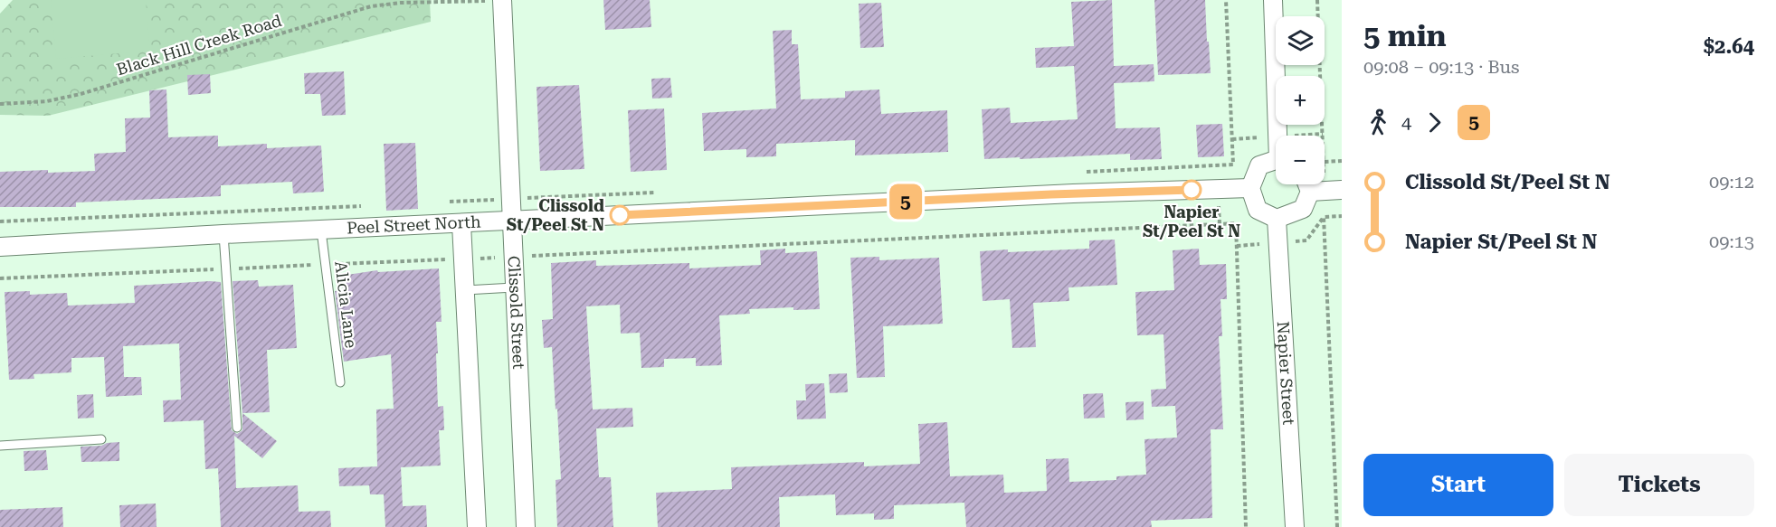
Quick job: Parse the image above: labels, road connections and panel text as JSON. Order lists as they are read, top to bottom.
{
  "streets": {
    "street": ["Peel Street North", "Clissold Street", "Napier Street"],
    "lane": ["Alicia Lane"],
    "path": ["Black Hill Creek Road"]
  },
  "crossings": [
    ["Black Hill Creek Road", "Clissold Street"],
    ["Peel Street North", "Alicia Lane"],
    ["Peel Street North", "Clissold Street"]
  ],
  "places": ["Napier St/Peel St N", "Clissold St/Peel St N"],
  "lines": ["bus line 5"],
  "page": {
    "on_map": "5",
    "heading": ["5 min", "09:08 – 09:13 · Bus", "$2.64"],
    "map_buttons": ["+", "−"],
    "legs": ["4", "5"],
    "list": [
      {
        "name": "Clissold St/Peel St N",
        "value": "09:12"
      },
      {
        "name": "Napier St/Peel St N",
        "value": "09:13"
      }
    ],
    "buttons": ["Start", "Tickets"]
  }
}
